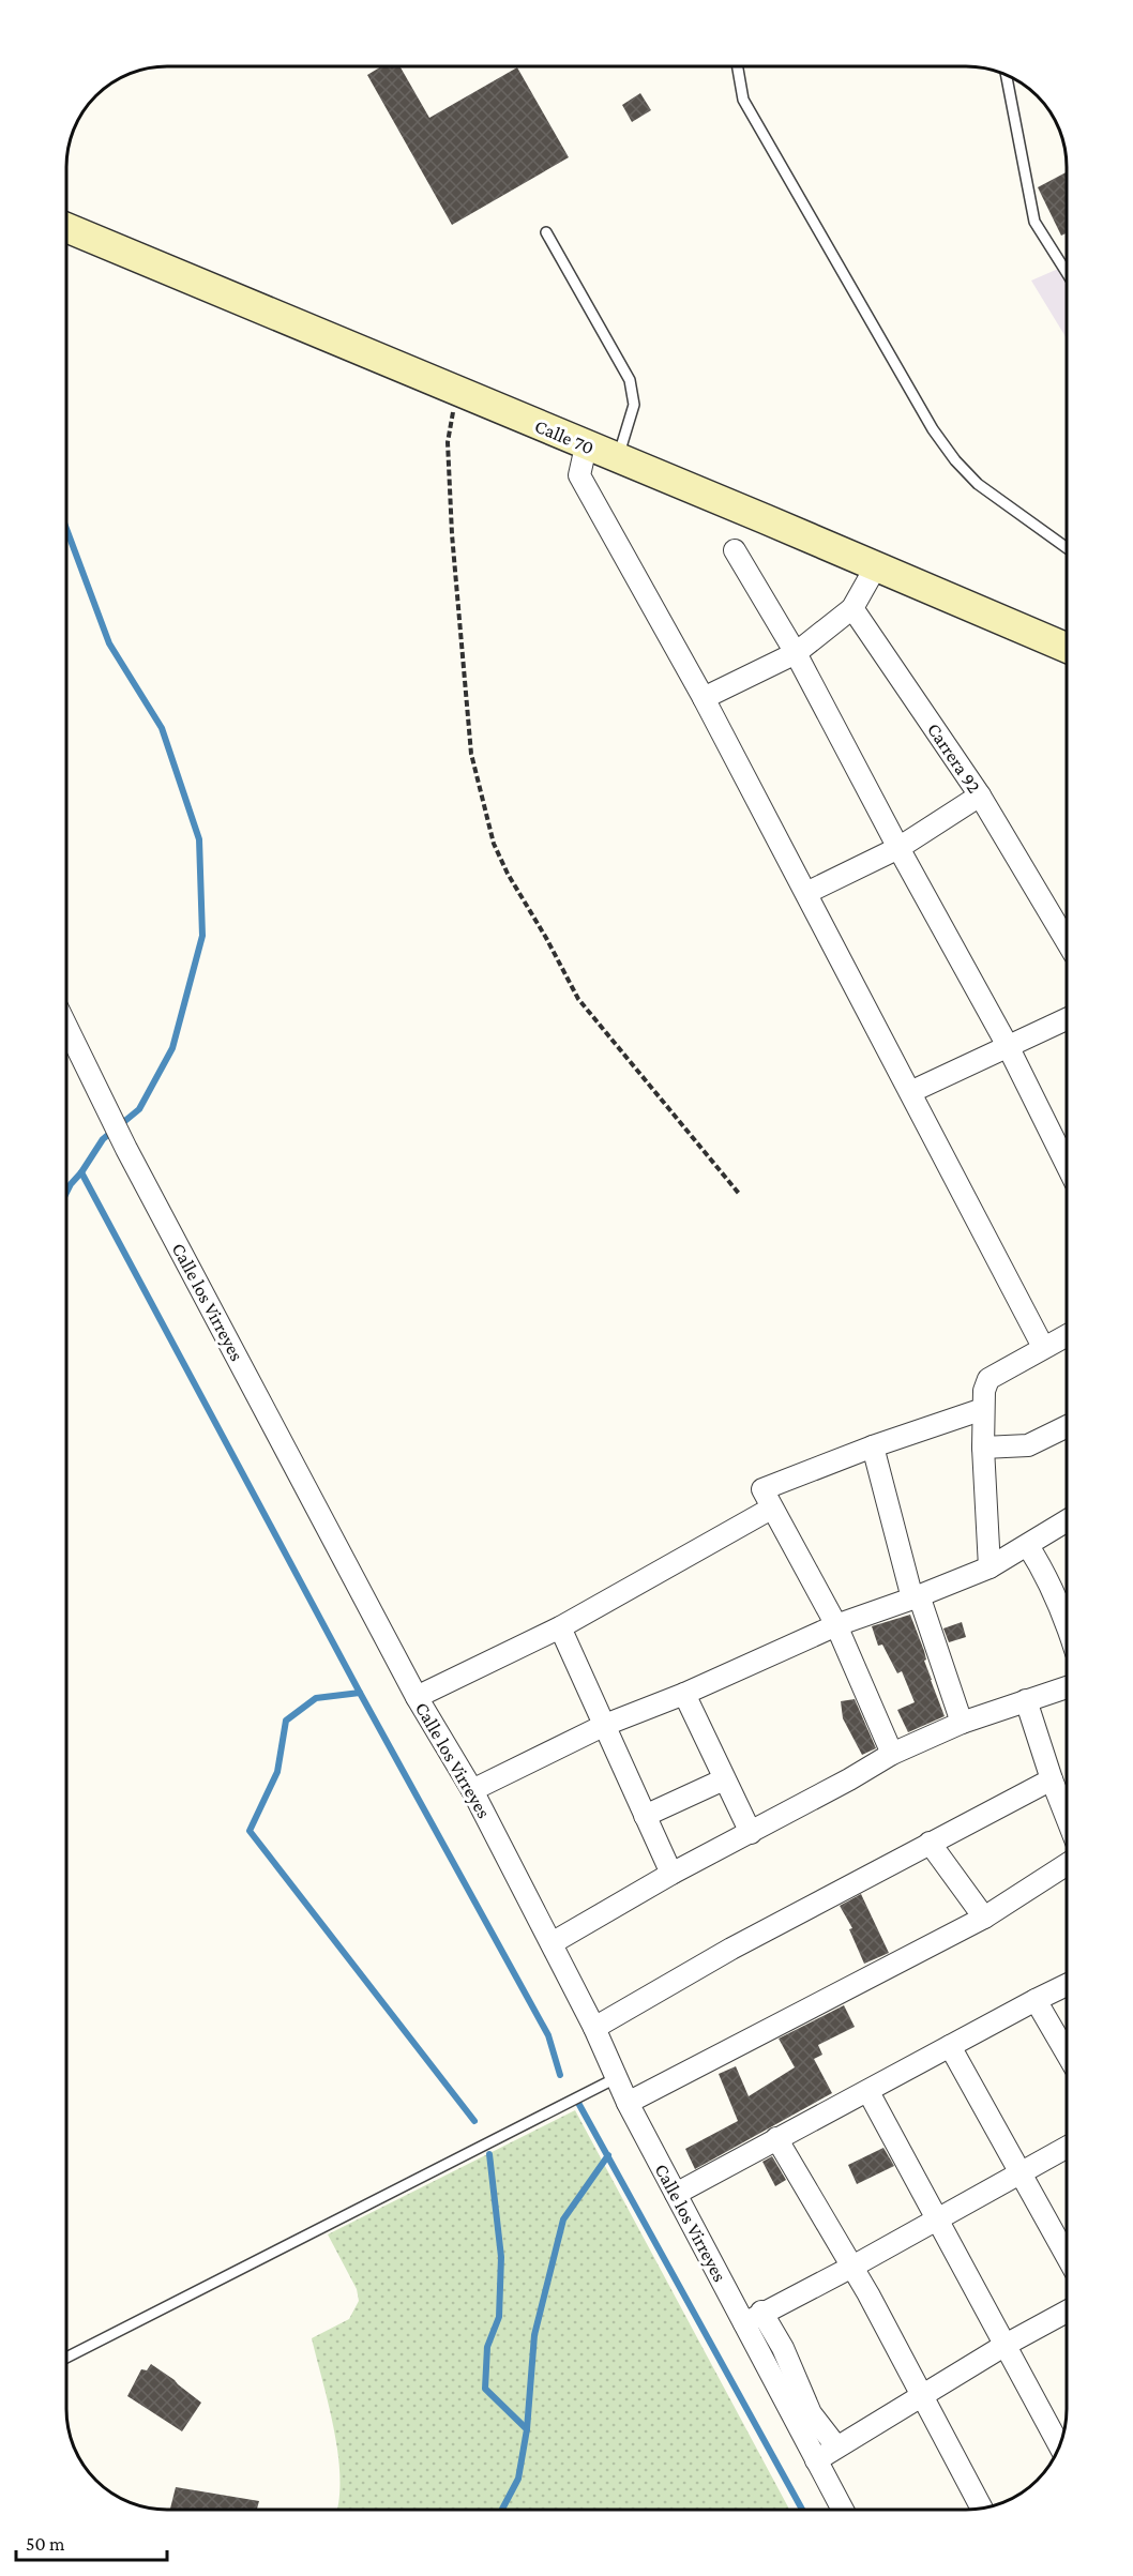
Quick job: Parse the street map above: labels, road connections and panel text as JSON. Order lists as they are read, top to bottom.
{
  "streets": {
    "street": ["Calle 70", "Carrera 92", "Calle los Virreyes"]
  },
  "scale_bar": "50 m"
}
